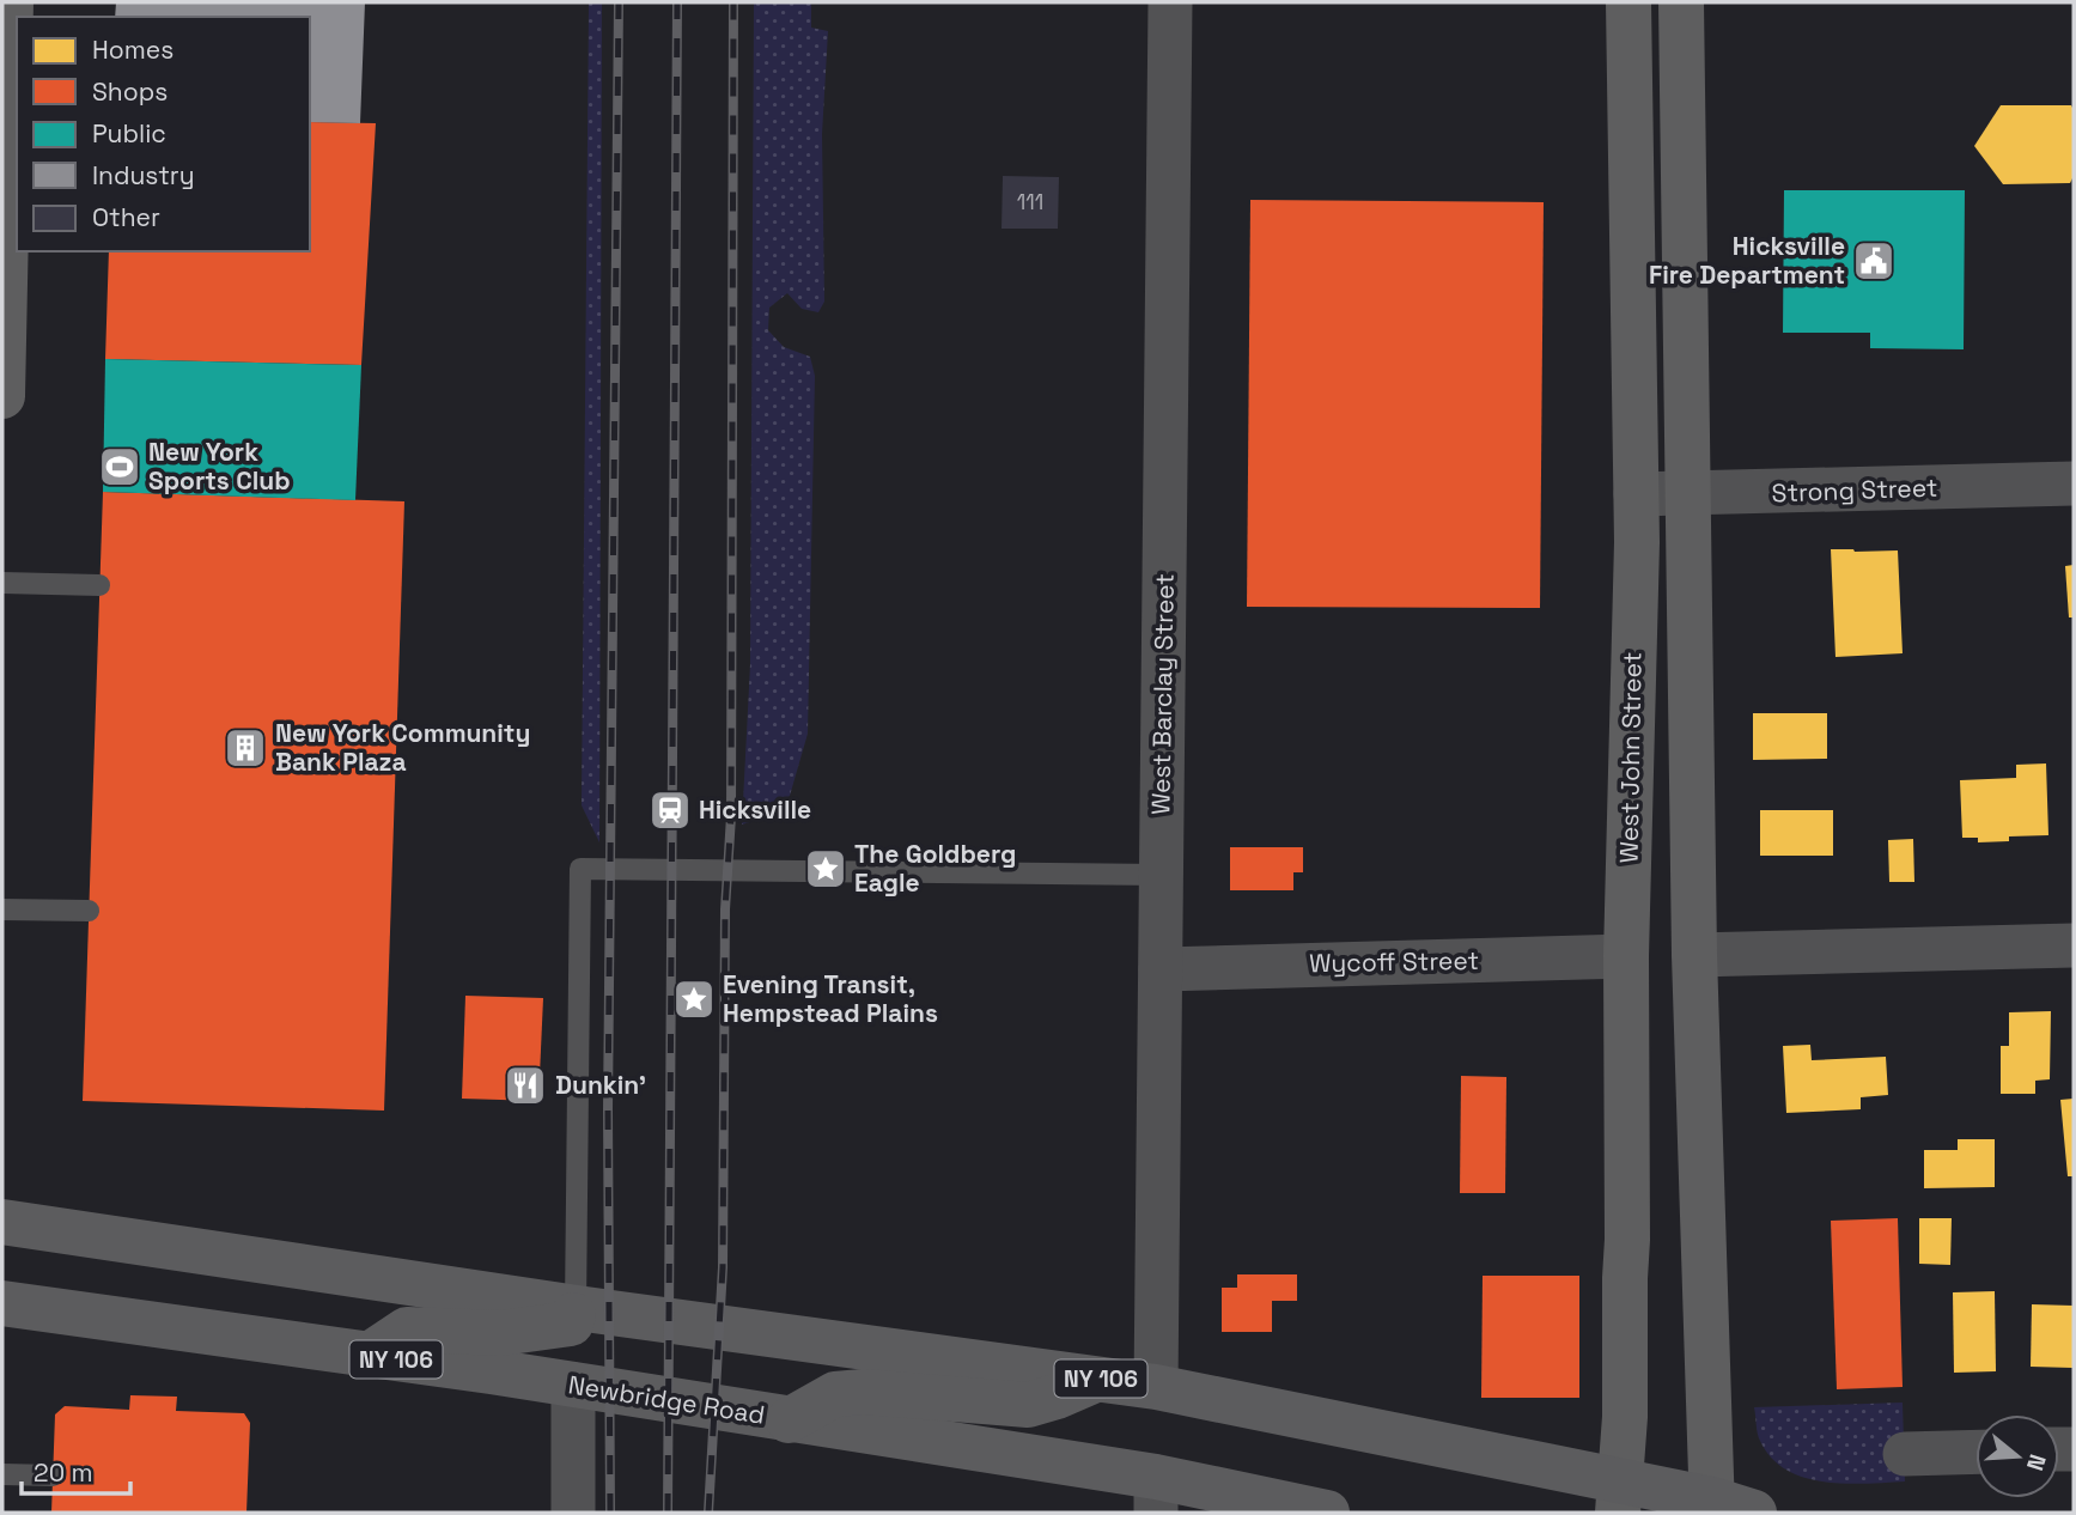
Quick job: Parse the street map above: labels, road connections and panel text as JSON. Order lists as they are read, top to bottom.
{
  "streets": {
    "main road": ["West John Street", "NY 106", "Newbridge Road"],
    "street": ["Strong Street", "West Barclay Street", "Wycoff Street"]
  },
  "crossings": [
    ["Strong Street", "West John Street"],
    ["West Barclay Street", "Wycoff Street"],
    ["West Barclay Street", "NY 106"],
    ["West John Street", "Wycoff Street"],
    ["West John Street", "NY 106"]
  ],
  "places": {
    "public building": ["Hicksville Fire Department"],
    "sports": ["New York Sports Club"],
    "building": ["New York Community Bank Plaza"],
    "station": ["Hicksville"],
    "place": ["The Goldberg Eagle", "Evening Transit, Hempstead Plains"],
    "restaurant": ["Dunkin'"]
  },
  "house_numbers": ["111"],
  "legend": [
    "Homes",
    "Shops",
    "Public",
    "Industry",
    "Other"
  ],
  "scale_bar": "20 m",
  "north": "right"
}
